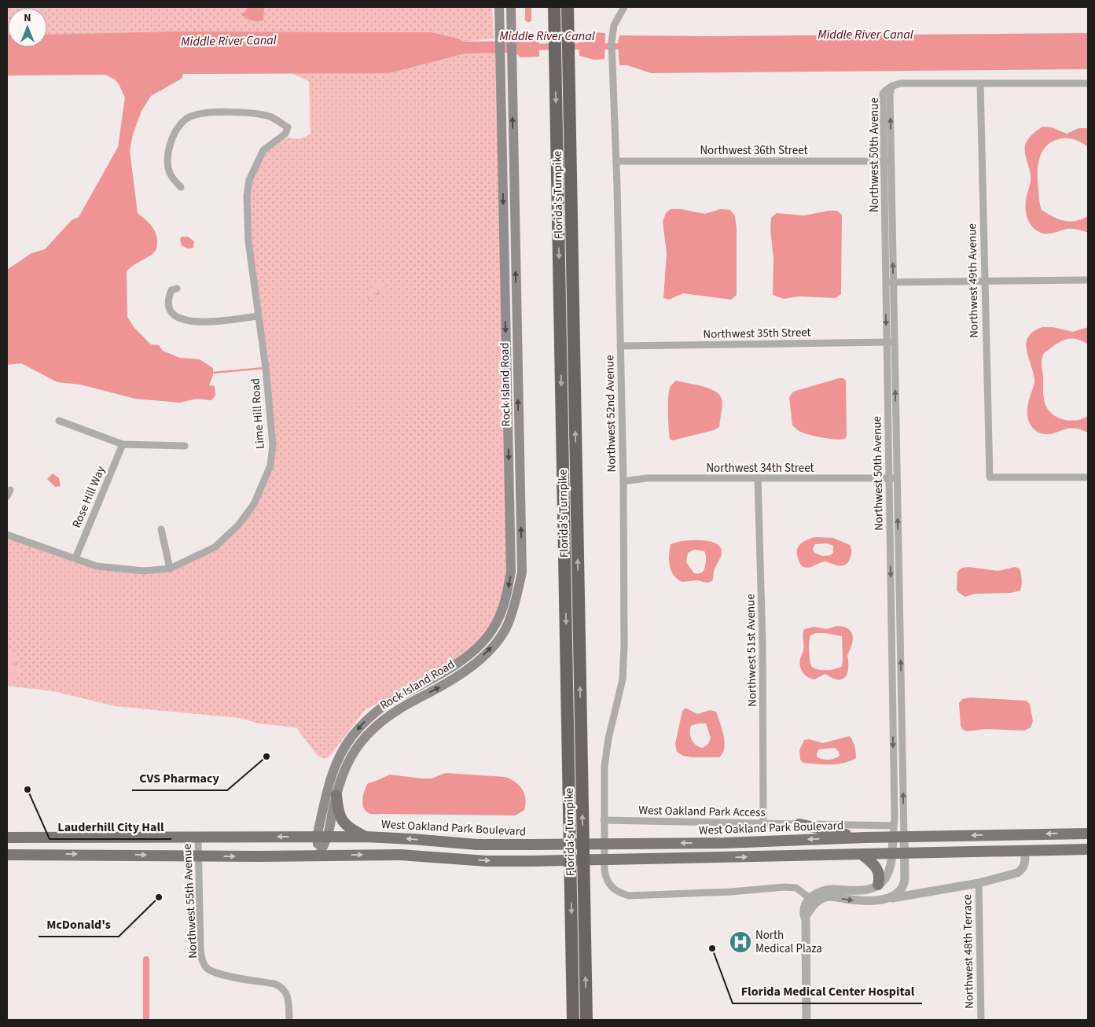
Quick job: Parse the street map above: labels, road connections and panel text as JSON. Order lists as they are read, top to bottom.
{
  "streets": {
    "highway": ["Florida's Turnpike"],
    "main road": ["Rock Island Road", "West Oakland Park Boulevard"],
    "street": [
      "Northwest 36th Street",
      "Northwest 50th Avenue",
      "Northwest 49th Avenue",
      "Northwest 35th Street",
      "Lime Hill Road",
      "Northwest 52nd Avenue",
      "Northwest 34th Street",
      "Rose Hill Way",
      "Northwest 51st Avenue",
      "West Oakland Park Access",
      "Northwest 55th Avenue",
      "Northwest 48th Terrace"
    ]
  },
  "crossings": [
    ["Northwest 36th Street", "Northwest 50th Avenue"],
    ["Northwest 36th Street", "Northwest 52nd Avenue"],
    ["Northwest 50th Avenue", "Northwest 49th Avenue"],
    ["Northwest 50th Avenue", "Northwest 35th Street"],
    ["Northwest 50th Avenue", "Northwest 34th Street"],
    ["Northwest 50th Avenue", "West Oakland Park Access"],
    ["Northwest 50th Avenue", "West Oakland Park Boulevard"],
    ["Northwest 35th Street", "Northwest 52nd Avenue"],
    ["Rock Island Road", "West Oakland Park Boulevard"],
    ["Lime Hill Road", "Rose Hill Way"],
    ["Northwest 52nd Avenue", "Northwest 34th Street"],
    ["Northwest 52nd Avenue", "West Oakland Park Access"],
    ["Northwest 34th Street", "Northwest 51st Avenue"],
    ["Northwest 51st Avenue", "West Oakland Park Access"],
    ["West Oakland Park Boulevard", "Northwest 55th Avenue"]
  ],
  "water": ["Middle River Canal"],
  "places": {
    "other": [
      "CVS Pharmacy",
      "Lauderhill City Hall",
      "McDonald's",
      "Florida Medical Center Hospital"
    ],
    "hospital": ["North Medical Plaza"]
  },
  "north": "top"
}
